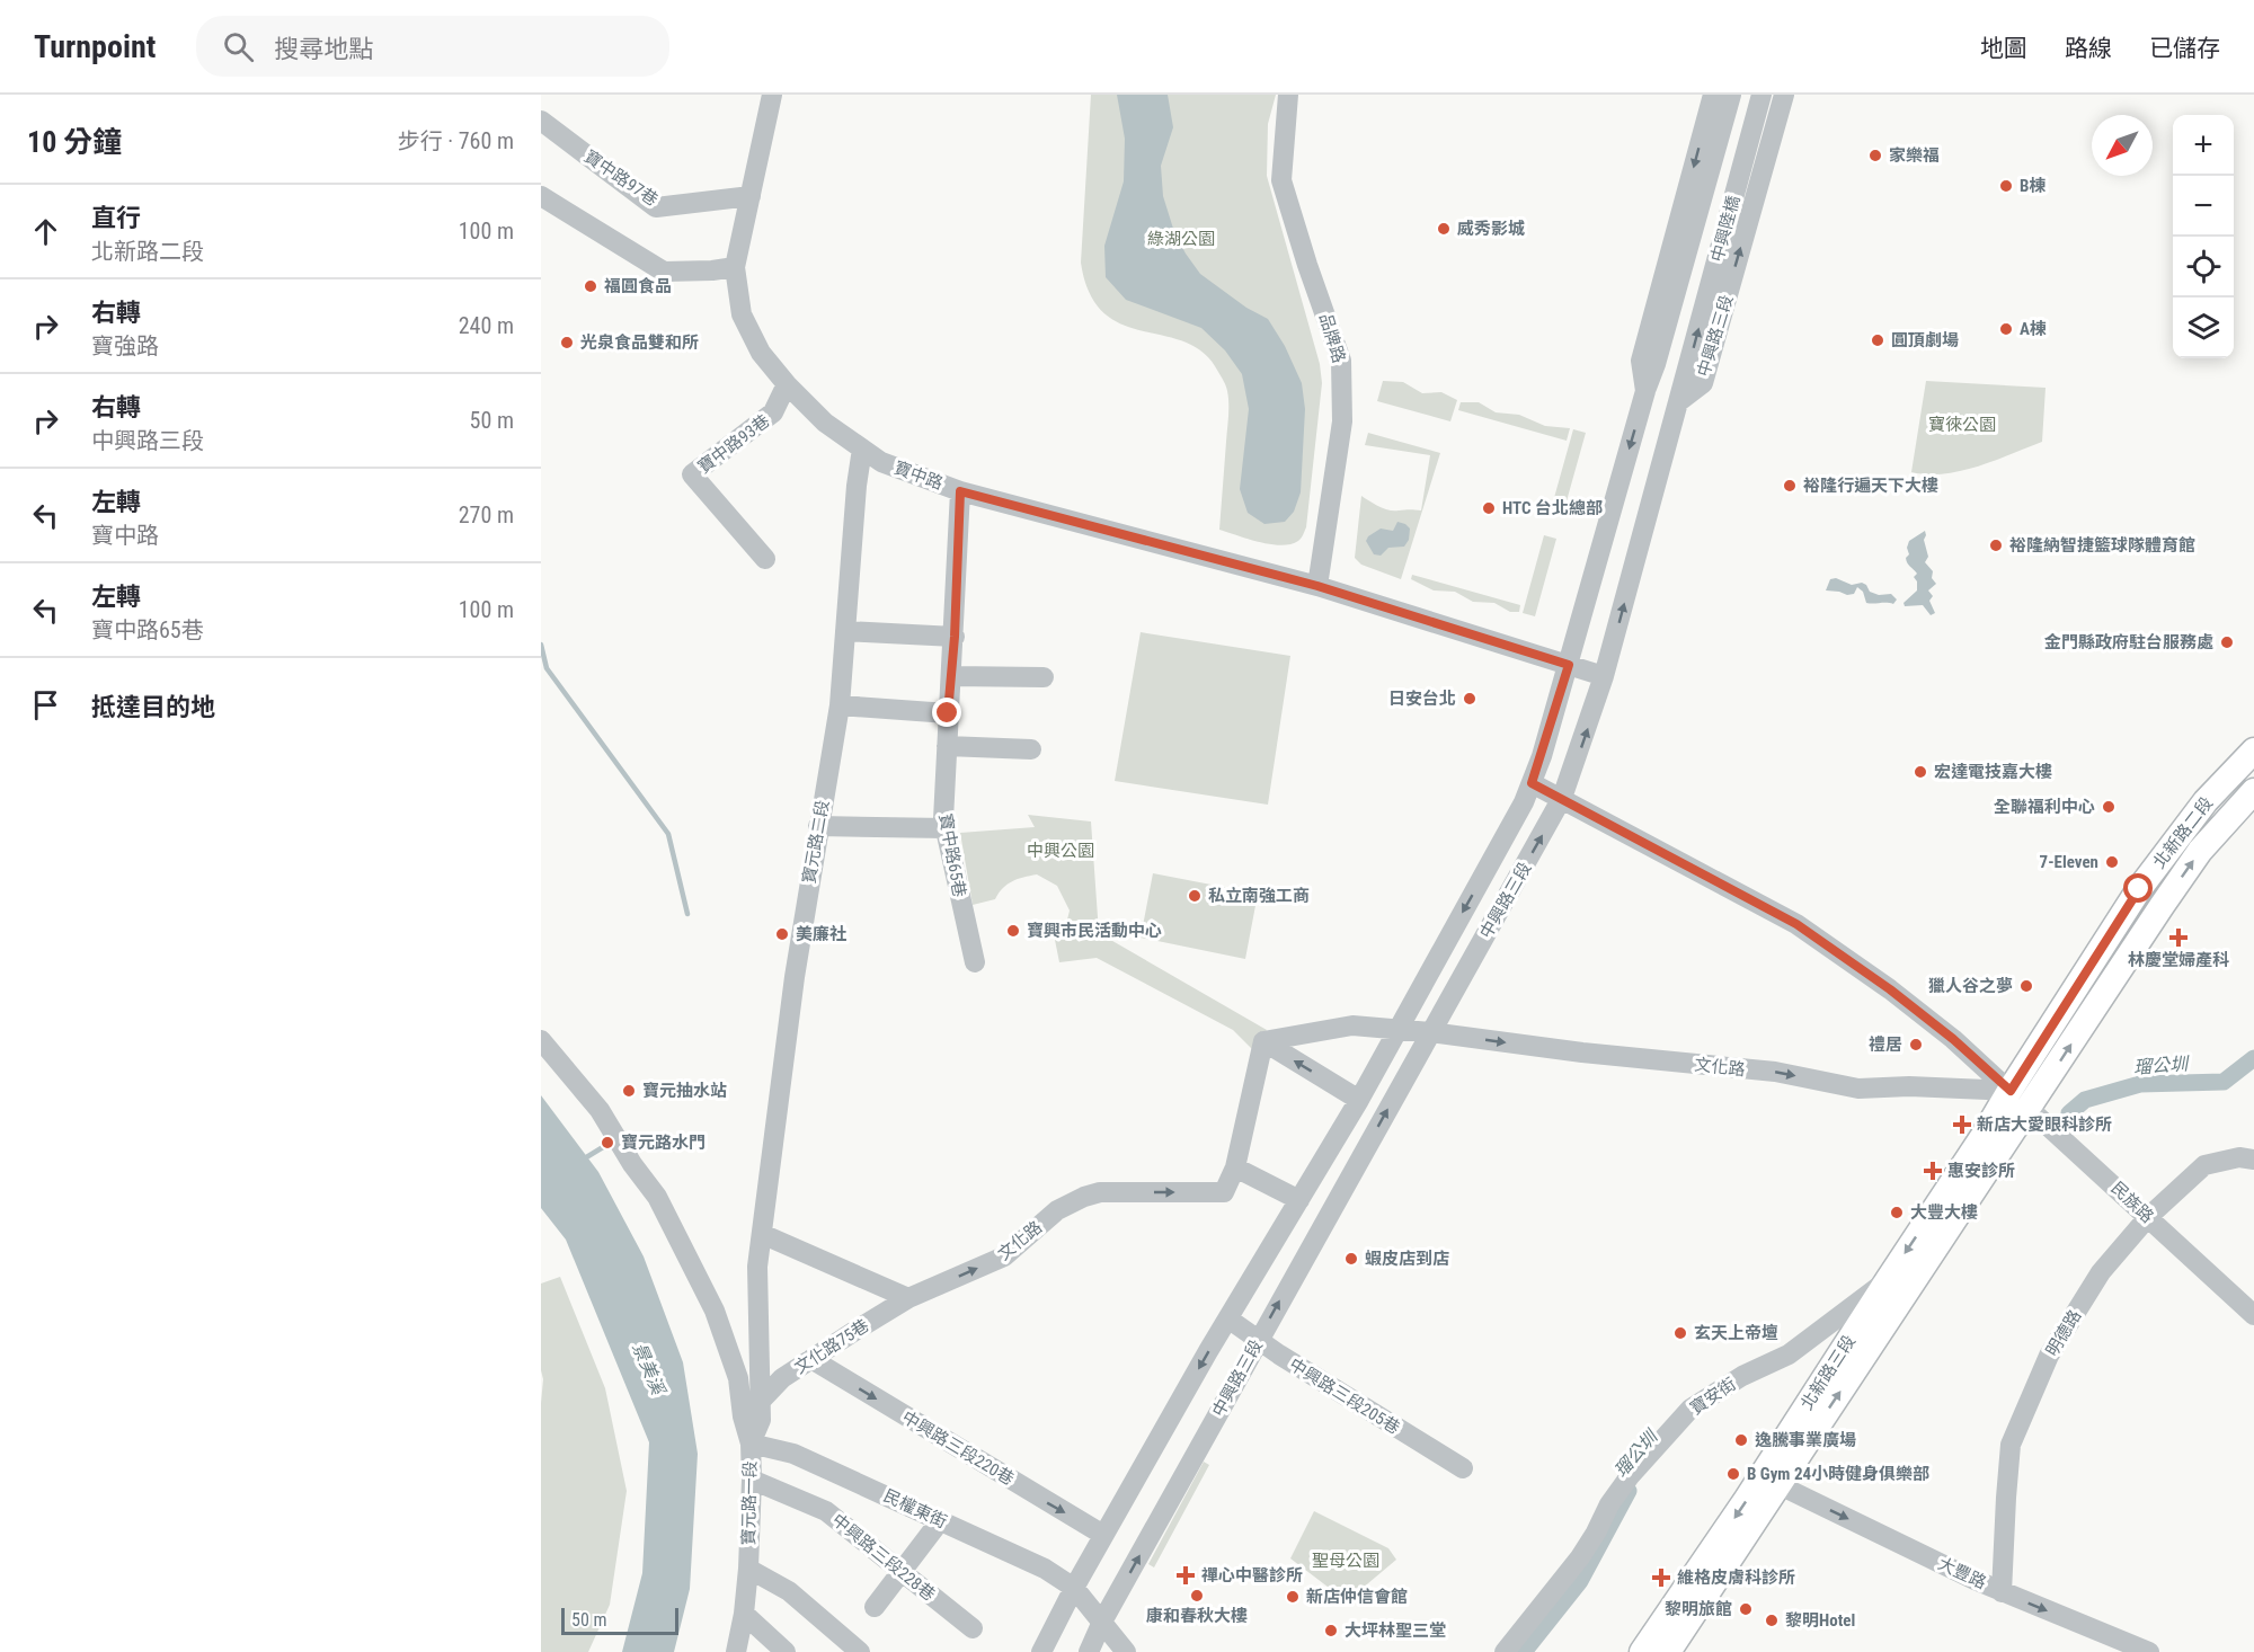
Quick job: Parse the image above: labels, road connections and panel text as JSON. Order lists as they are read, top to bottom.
{
  "streets": {
    "main road": ["北新路二段", "北新路三段"],
    "street": [
      "寶中路97巷",
      "中興陸橋",
      "中興路三段",
      "品牌路",
      "寶中路93巷",
      "寶中路",
      "寶元路二段",
      "寶中路65巷",
      "文化路",
      "民族路",
      "明德路",
      "文化路75巷",
      "中興路三段205巷",
      "寶安街",
      "中興路三段220巷",
      "寶元路一段",
      "民權東街",
      "中興路三段228巷",
      "大豐路"
    ]
  },
  "crossings": [
    ["寶中路97巷", "寶中路"],
    ["中興陸橋", "中興路三段"],
    ["中興路三段", "寶中路"],
    ["中興路三段", "文化路"],
    ["中興路三段", "民族路"],
    ["中興路三段", "中興路三段205巷"],
    ["中興路三段", "中興路三段220巷"],
    ["中興路三段", "民權東街"],
    ["品牌路", "寶中路"],
    ["寶中路93巷", "寶中路"],
    ["寶中路", "寶元路二段"],
    ["寶中路", "寶中路65巷"],
    ["北新路二段", "文化路"],
    ["北新路二段", "民族路"],
    ["北新路二段", "北新路三段"],
    ["寶元路二段", "寶元路一段"],
    ["文化路", "民族路"],
    ["文化路", "文化路75巷"],
    ["文化路", "北新路三段"],
    ["民族路", "明德路"],
    ["民族路", "北新路三段"],
    ["明德路", "大豐路"],
    ["文化路75巷", "中興路三段220巷"],
    ["文化路75巷", "寶元路一段"],
    ["北新路三段", "寶安街"],
    ["北新路三段", "大豐路"],
    ["寶元路一段", "民權東街"],
    ["寶元路一段", "中興路三段228巷"]
  ],
  "one_way": ["文化路", "中興路三段220巷", "大豐路"],
  "water": ["瑠公圳", "景美溪"],
  "parks": [
    "綠湖公園",
    "寶徠公園",
    "中興公園",
    "聖母公園"
  ],
  "places": {
    "other": [
      "家樂福",
      "B棟",
      "威秀影城",
      "福圓食品",
      "A棟",
      "圓頂劇場",
      "光泉食品雙和所",
      "裕隆行遍天下大樓",
      "HTC 台北總部",
      "裕隆納智捷籃球隊體育館",
      "金門縣政府駐台服務處",
      "日安台北",
      "宏達電技嘉大樓",
      "全聯福利中心",
      "7-Eleven",
      "私立南強工商",
      "寶興市民活動中心",
      "美廉社",
      "獵人谷之夢",
      "禮居",
      "寶元抽水站",
      "寶元路水門",
      "大豐大樓",
      "蝦皮店到店",
      "玄天上帝壇",
      "逸騰事業廣場",
      "B Gym 24小時健身俱樂部",
      "康和春秋大樓",
      "新店仲信會館",
      "黎明旅館",
      "黎明Hotel",
      "大坪林聖三堂"
    ],
    "health": [
      "林慶堂婦產科",
      "新店大愛眼科診所",
      "惠安診所",
      "禪心中醫診所",
      "維格皮膚科診所"
    ]
  },
  "scale_bar": "50 m",
  "north": "bottom left",
  "page": {
    "header": "Turnpoint",
    "search": "搜尋地點",
    "nav": ["地圖", "路線", "已儲存"],
    "heading": ["10 分鐘", "步行 · 760 m"],
    "map_buttons": ["+", "−"],
    "list": [
      ["直行", "北新路二段", "100 m"],
      ["右轉", "寶強路", "240 m"],
      ["右轉", "中興路三段", "50 m"],
      ["左轉", "寶中路", "270 m"],
      ["左轉", "寶中路65巷", "100 m"],
      "抵達目的地"
    ],
    "scale": "50 m"
  }
}
